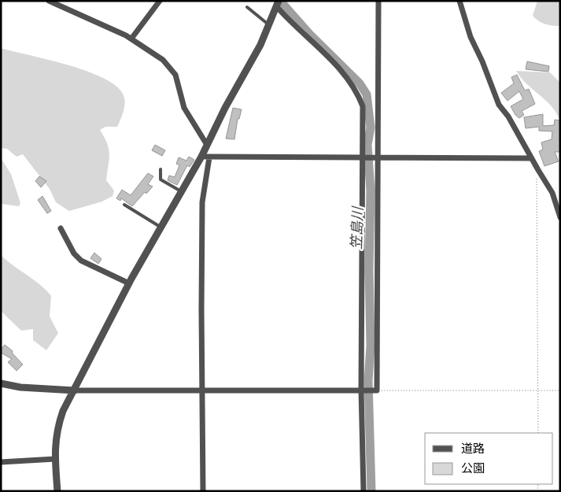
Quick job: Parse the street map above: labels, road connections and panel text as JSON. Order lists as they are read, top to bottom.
{
  "water": ["笠島川"],
  "legend": ["道路", "公園"]
}
